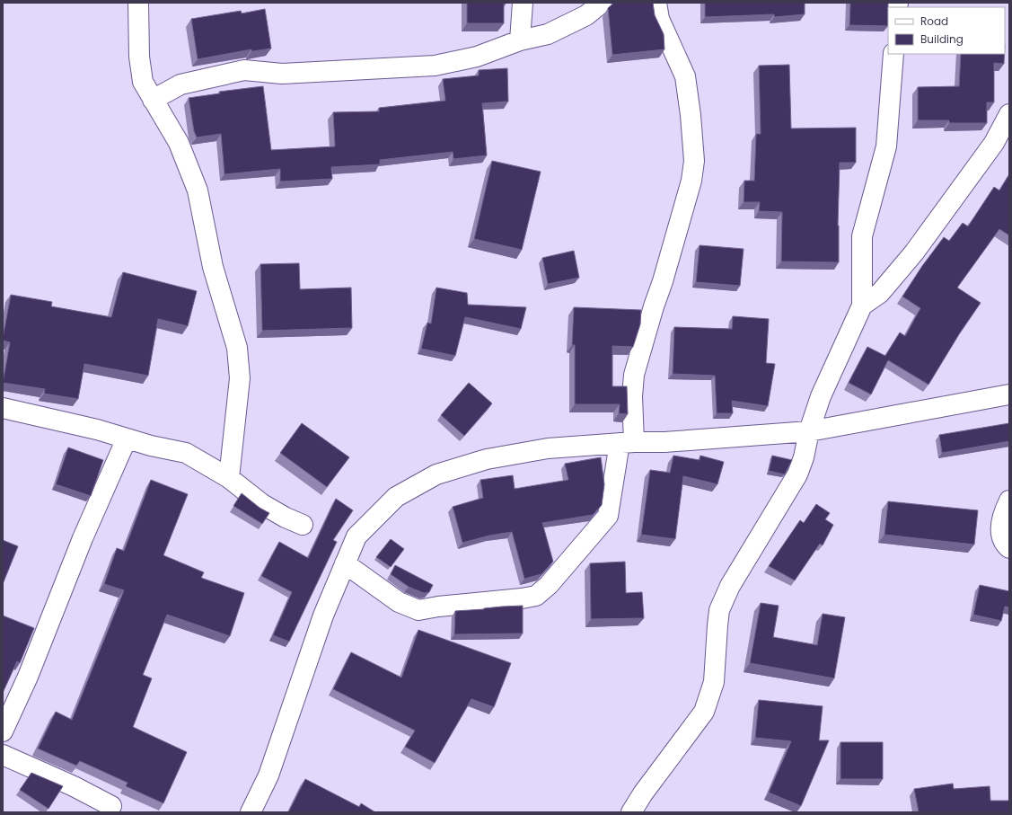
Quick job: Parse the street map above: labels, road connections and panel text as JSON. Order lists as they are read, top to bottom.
{
  "legend": ["Road", "Building"]
}
